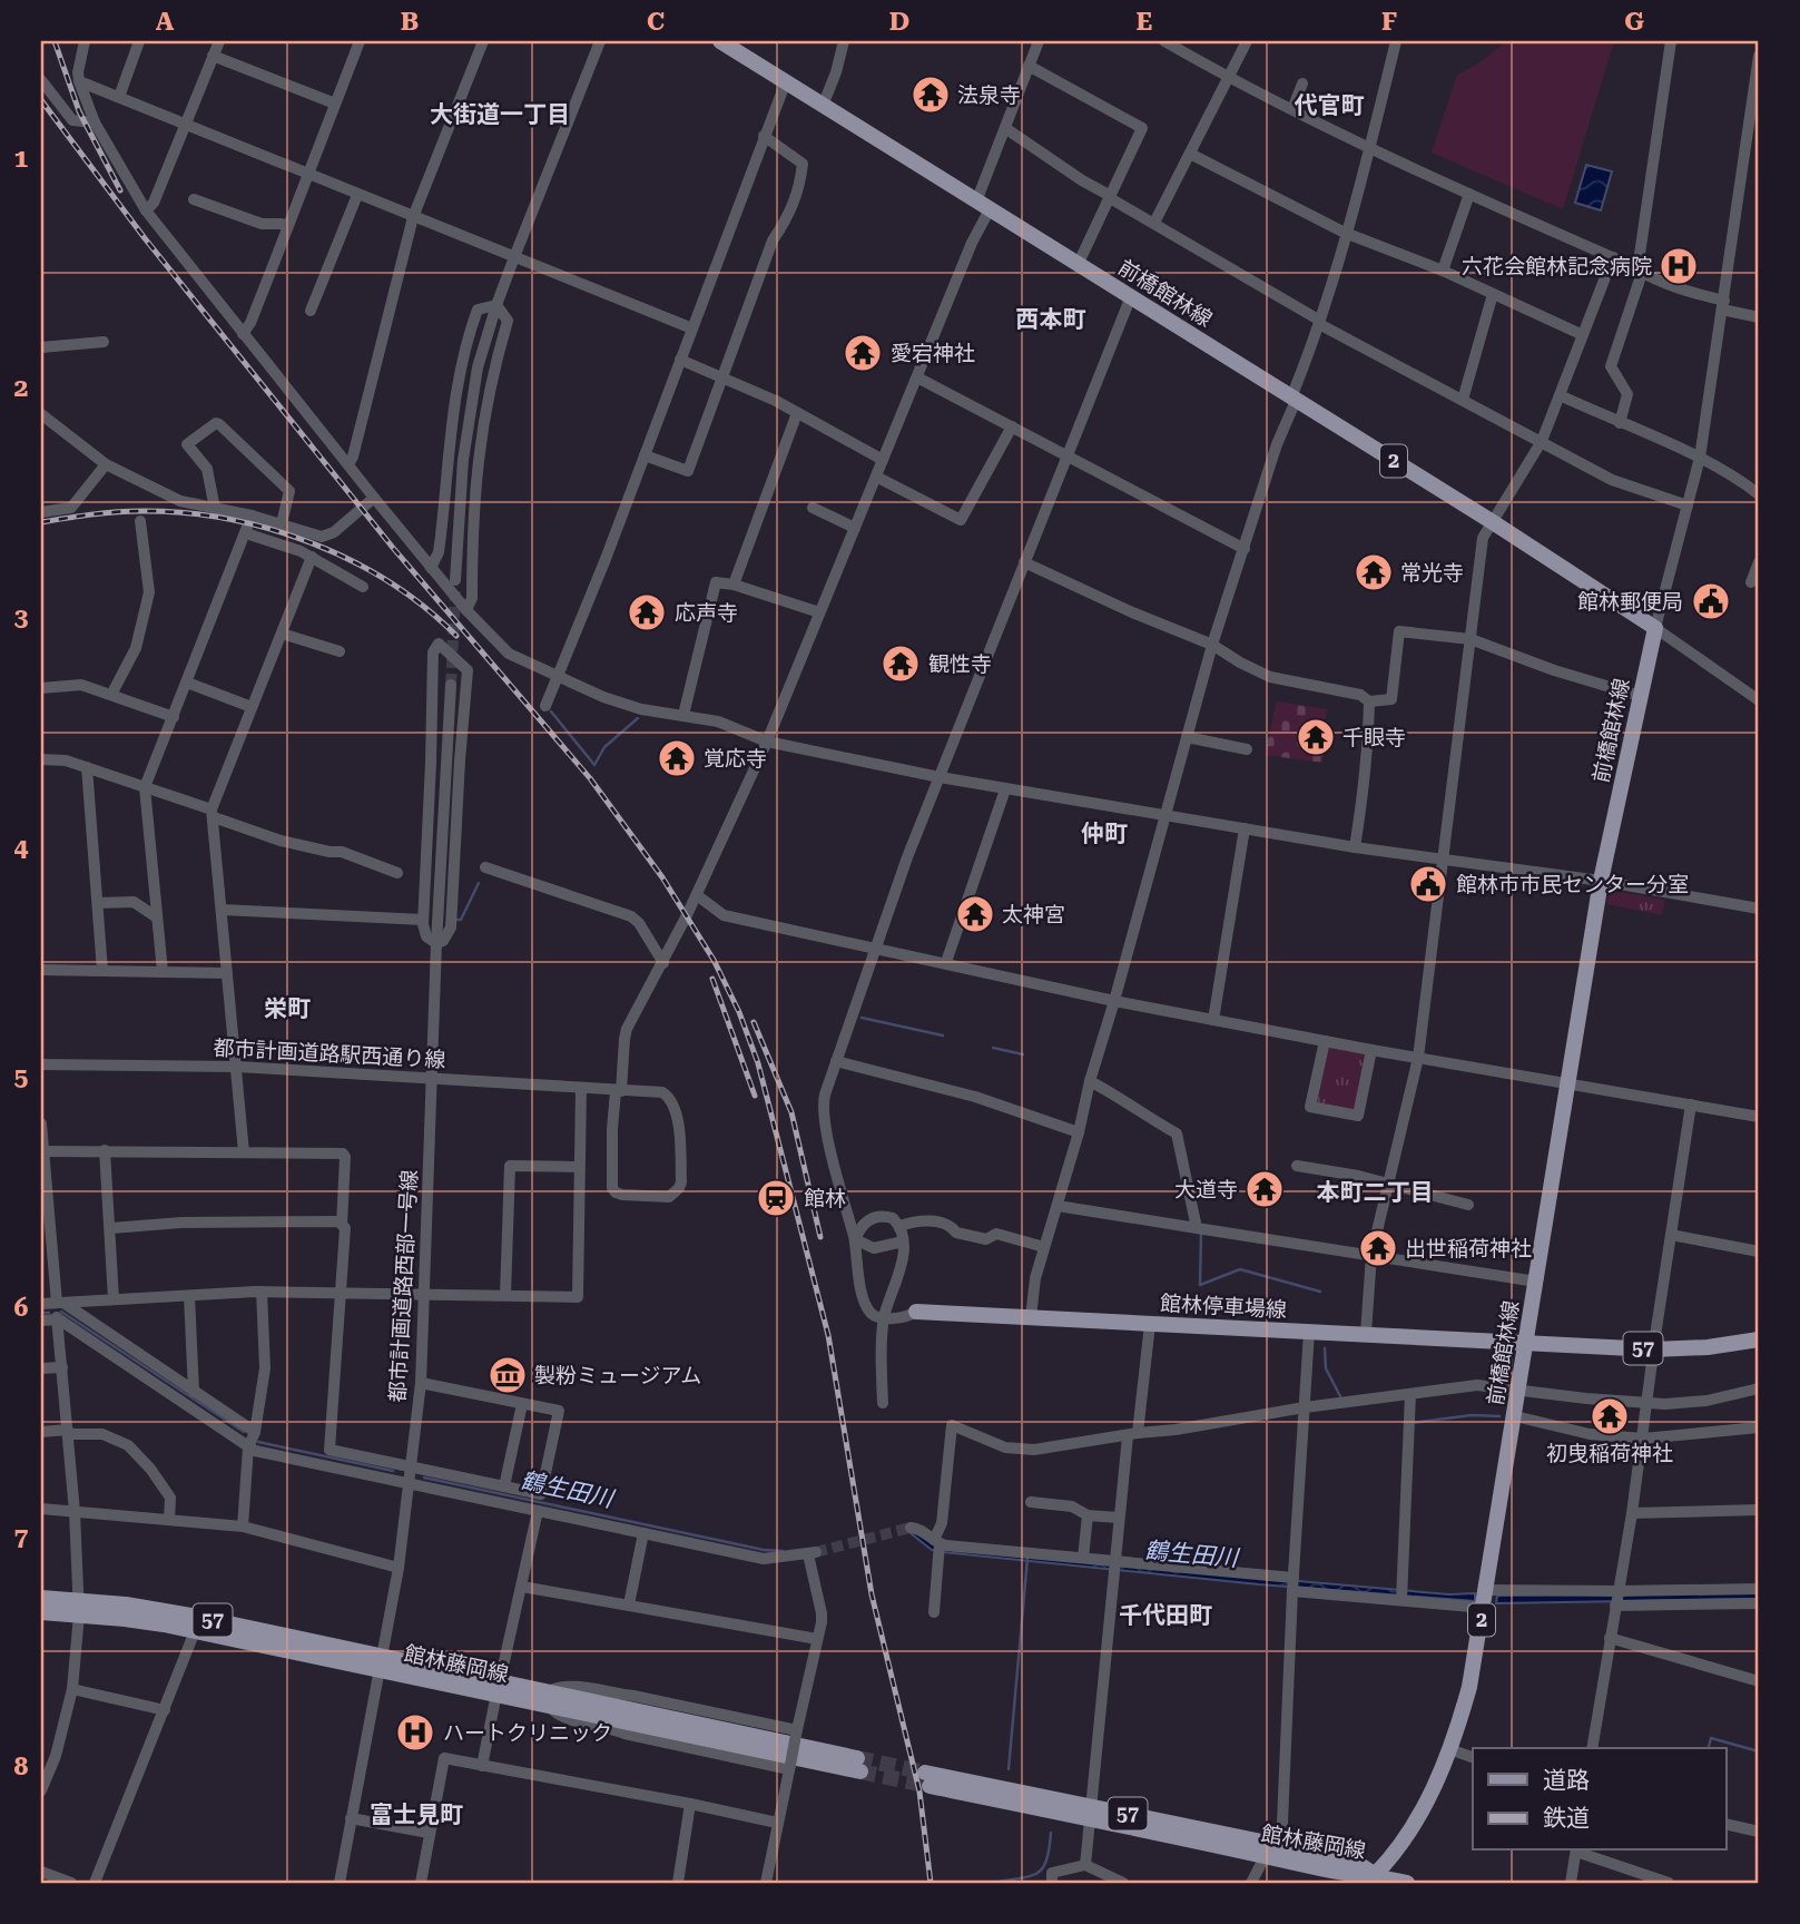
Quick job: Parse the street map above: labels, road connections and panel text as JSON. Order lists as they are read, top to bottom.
{
  "streets": {
    "main road": [
      "前橋館林線",
      "2",
      "館林停車場線",
      "57",
      "館林藤岡線"
    ],
    "street": ["都市計画道路駅西通り線", "都市計画道路西部一号線"]
  },
  "crossings": [
    ["前橋館林線", "館林停車場線"],
    ["前橋館林線", "57"],
    ["前橋館林線", "館林藤岡線"],
    ["都市計画道路駅西通り線", "都市計画道路西部一号線"],
    ["都市計画道路西部一号線", "館林藤岡線"],
    ["館林停車場線", "57"]
  ],
  "districts": [
    "代官町",
    "大街道一丁目",
    "西本町",
    "仲町",
    "栄町",
    "本町二丁目",
    "千代田町",
    "富士見町"
  ],
  "water": ["鶴生田川"],
  "places": {
    "temple": [
      "法泉寺",
      "愛宕神社",
      "常光寺",
      "応声寺",
      "観性寺",
      "千眼寺",
      "覚応寺",
      "太神宮",
      "大道寺",
      "出世稲荷神社",
      "初曳稲荷神社"
    ],
    "hospital": ["六花会館林記念病院", "ハートクリニック"],
    "public building": ["館林郵便局", "館林市市民センター分室"],
    "station": ["館林"],
    "museum": ["製粉ミュージアム"]
  },
  "legend": ["道路", "鉄道"],
  "grid": {
    "columns": [
      "A",
      "B",
      "C",
      "D",
      "E",
      "F",
      "G"
    ],
    "rows": [
      "1",
      "2",
      "3",
      "4",
      "5",
      "6",
      "7",
      "8"
    ]
  }
}
